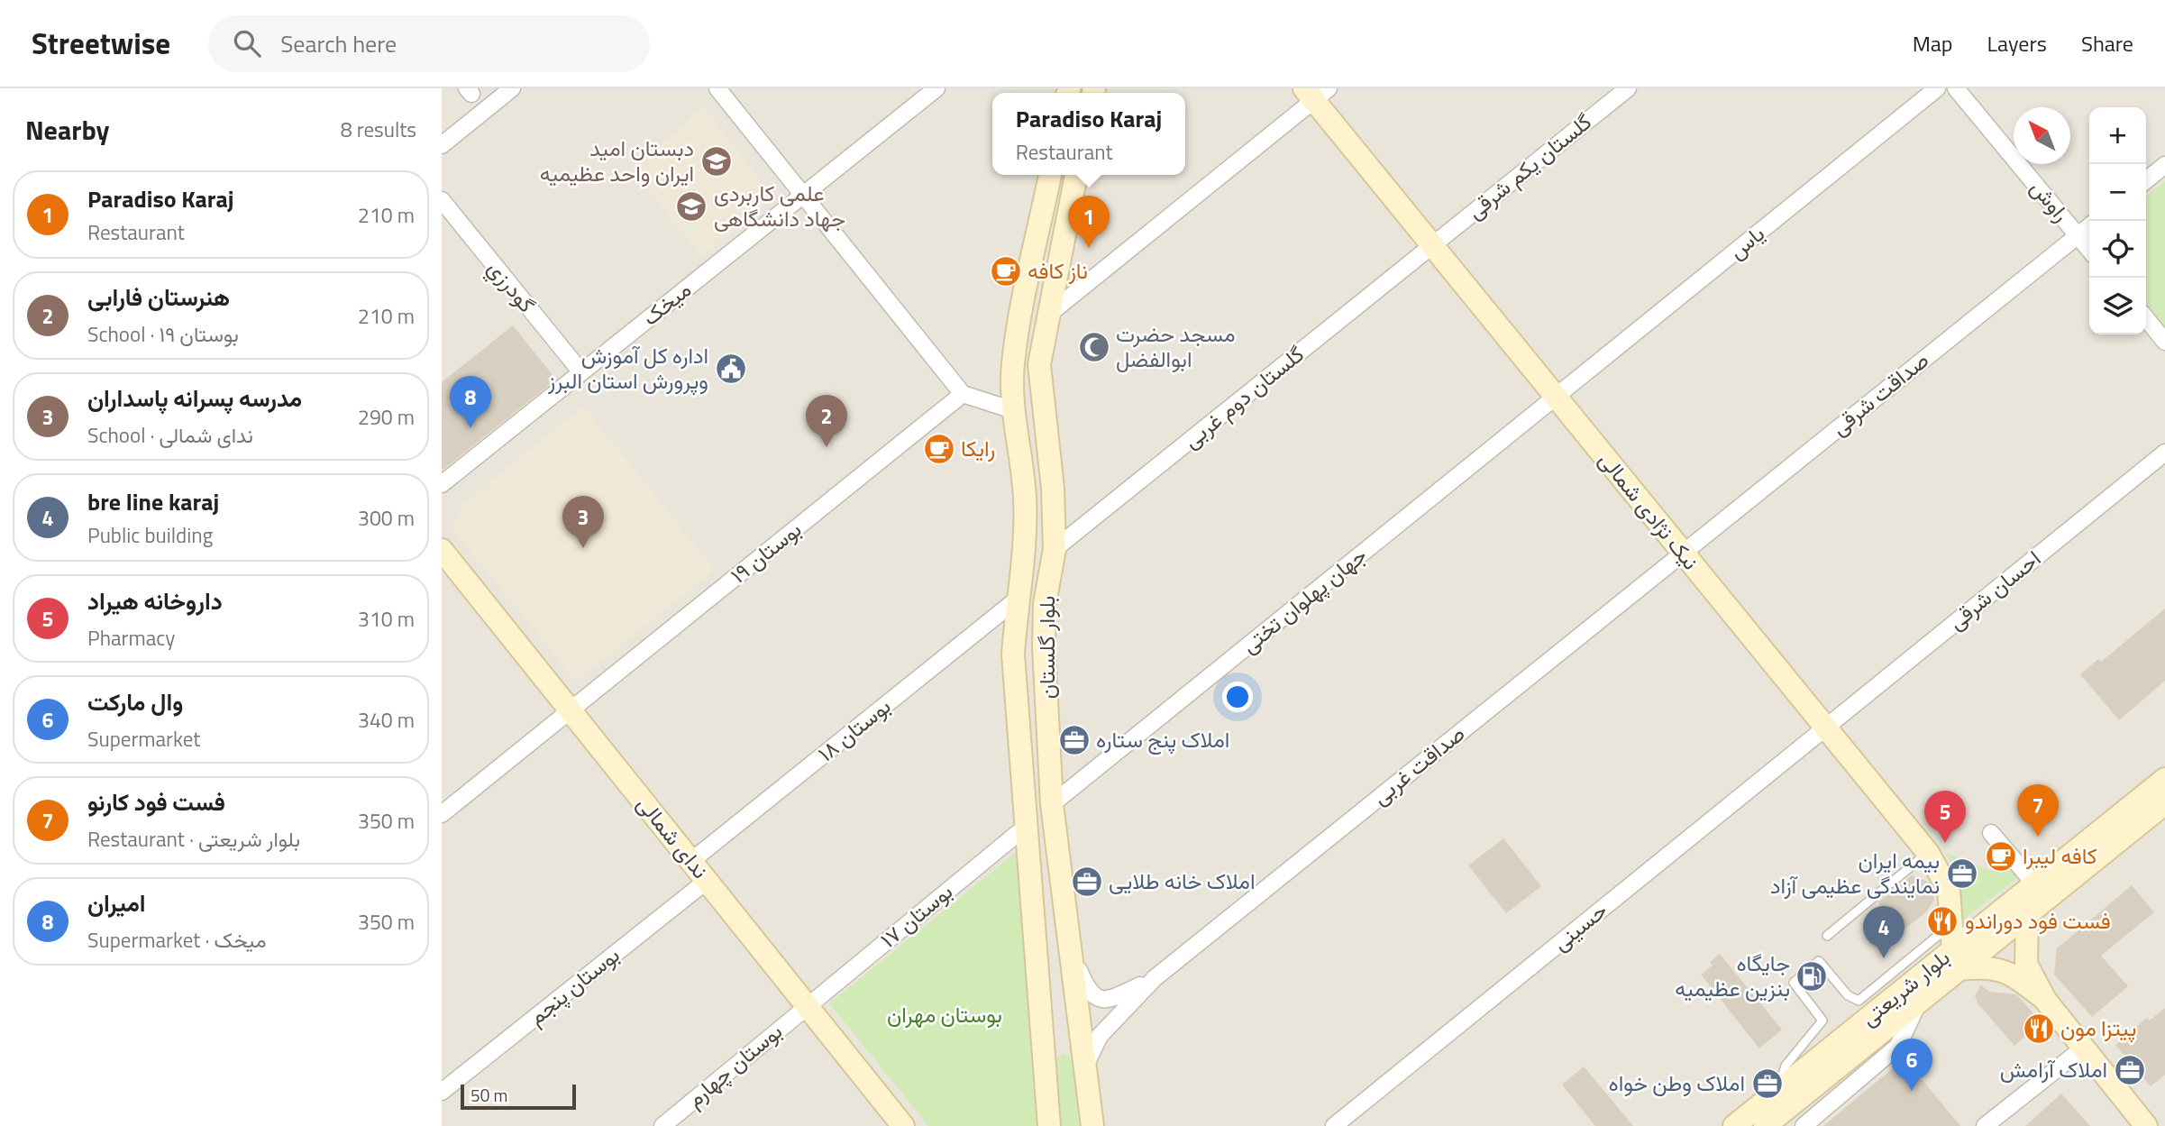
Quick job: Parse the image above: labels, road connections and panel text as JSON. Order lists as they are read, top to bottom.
{
  "streets": {
    "main road": [
      "نیک نژادی شمالی",
      "بلوار گلستان",
      "ندای شمالی",
      "بلوار شریعتی"
    ],
    "street": [
      "گلستان یکم شرقی",
      "راوش",
      "یاس",
      "گودرزي",
      "میخک",
      "صداقت شرقی",
      "گلستان دوم غربی",
      "بوستان ۱۹",
      "احسان شرقی",
      "جهان پهلوان تختی",
      "بوستان ۱۸",
      "صداقت غربی",
      "بوستان ۱۷",
      "حسینی",
      "بوستان پنجم",
      "بوستان چهارم"
    ]
  },
  "crossings": [
    ["گلستان یکم شرقی", "گلستان دوم غربی"],
    ["گلستان یکم شرقی", "نیک نژادی شمالی"],
    ["راوش", "صداقت شرقی"],
    ["یاس", "نیک نژادی شمالی"],
    ["یاس", "جهان پهلوان تختی"],
    ["گودرزي", "میخک"],
    ["صداقت شرقی", "نیک نژادی شمالی"],
    ["صداقت شرقی", "صداقت غربی"],
    ["گلستان دوم غربی", "نیک نژادی شمالی"],
    ["گلستان دوم غربی", "بلوار گلستان"],
    ["نیک نژادی شمالی", "احسان شرقی"],
    ["نیک نژادی شمالی", "جهان پهلوان تختی"],
    ["نیک نژادی شمالی", "صداقت غربی"],
    ["نیک نژادی شمالی", "حسینی"],
    ["نیک نژادی شمالی", "بلوار شریعتی"],
    ["بوستان ۱۹", "ندای شمالی"],
    ["احسان شرقی", "حسینی"],
    ["جهان پهلوان تختی", "بلوار گلستان"],
    ["بلوار گلستان", "بوستان ۱۸"],
    ["بلوار گلستان", "صداقت غربی"],
    ["بلوار گلستان", "بوستان ۱۷"],
    ["بوستان ۱۸", "ندای شمالی"],
    ["ندای شمالی", "بوستان ۱۷"],
    ["ندای شمالی", "بوستان پنجم"],
    ["ندای شمالی", "بوستان چهارم"],
    ["بوستان ۱۷", "بوستان چهارم"]
  ],
  "parks": ["بوستان مهران"],
  "places": {
    "school or university": ["دبستان امید ایران واحد عظیمیه", "علمی کاربردی جهاد دانشگاهی"],
    "cafe": ["ناز کافه", "رایکا", "کافه لیبرا"],
    "mosque": ["مسجد حضرت ابوالفضل"],
    "public building": ["اداره کل آموزش وپرورش استان البرز"],
    "office": [
      "املاک پنج ستاره",
      "بیمه ایران نمایندگی عظیمی آزاد",
      "املاک خانه طلایی",
      "املاک آرامش",
      "املاک وطن خواه"
    ],
    "restaurant": ["فست فود دوراندو", "پیتزا مون"],
    "fuel station": ["جایگاه بنزین عظیمیه"]
  },
  "scale_bar": "50 m",
  "north": "top left",
  "page": {
    "header": "Streetwise",
    "search": "Search here",
    "nav": ["Map", "Layers", "Share"],
    "heading": ["Nearby", "8 results"],
    "popup": ["Paradiso Karaj", "Restaurant"],
    "map_buttons": ["+", "−"],
    "list": [
      {
        "mark": "1",
        "name": "Paradiso Karaj",
        "note": "Restaurant",
        "value": "210 m"
      },
      {
        "mark": "2",
        "name": "هنرستان فارابی",
        "note": "School · بوستان ۱۹",
        "value": "210 m"
      },
      {
        "mark": "3",
        "name": "مدرسه پسرانه پاسداران",
        "note": "School · ندای شمالی",
        "value": "290 m"
      },
      {
        "mark": "4",
        "name": "bre line karaj",
        "note": "Public building",
        "value": "300 m"
      },
      {
        "mark": "5",
        "name": "داروخانه هیراد",
        "note": "Pharmacy",
        "value": "310 m"
      },
      {
        "mark": "6",
        "name": "وال مارکت",
        "note": "Supermarket",
        "value": "340 m"
      },
      {
        "mark": "7",
        "name": "فست فود کارنو",
        "note": "Restaurant · بلوار شریعتی",
        "value": "350 m"
      },
      {
        "mark": "8",
        "name": "امیران",
        "note": "Supermarket · میخک",
        "value": "350 m"
      }
    ],
    "pins": [
      "1",
      "8",
      "2",
      "3",
      "7",
      "5",
      "4",
      "6"
    ],
    "scale": "50 m"
  }
}
